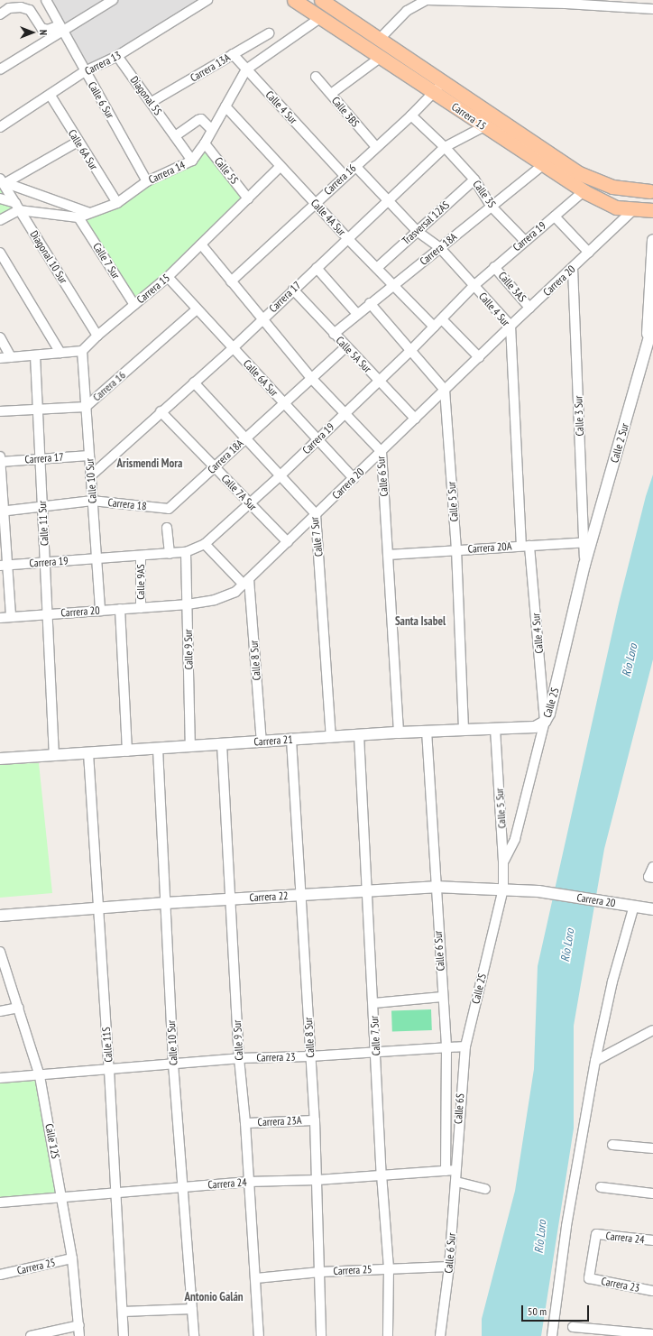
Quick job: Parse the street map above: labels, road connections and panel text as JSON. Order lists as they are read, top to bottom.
{
  "streets": {
    "main road": ["Carrera 15"],
    "street": [
      "Carrera 13",
      "Carrera 13A",
      "Diagonal 5S",
      "Calle 6 Sur",
      "Calle 4 Sur",
      "Calle 3BS",
      "Calle 6A Sur",
      "Calle 5S",
      "Carrera 14",
      "Carrera 16",
      "Calle 3S",
      "Calle 4A Sur",
      "Trasversal 12AS",
      "Carrera 19",
      "Carrera 18A",
      "Diagonal 10 Sur",
      "Calle 7 Sur",
      "Carrera 20",
      "Calle 3AS",
      "Carrera 17",
      "Calle 5A Sur",
      "Calle 3 Sur",
      "Calle 2 Sur",
      "Calle 10 Sur",
      "Calle 7A Sur",
      "Calle 5 Sur",
      "Carrera 18",
      "Calle 11 Sur",
      "Carrera 20A",
      "Calle 9AS",
      "Calle 9 Sur",
      "Calle 8 Sur",
      "Calle 2S",
      "Carrera 21",
      "Carrera 22",
      "Calle 11S",
      "Carrera 23",
      "Calle 6S",
      "Carrera 23A",
      "Calle 12S",
      "Carrera 24",
      "Carrera 25"
    ]
  },
  "crossings": [
    ["Carrera 13", "Diagonal 5S"],
    ["Carrera 13", "Calle 6 Sur"],
    ["Carrera 13", "Calle 6A Sur"],
    ["Carrera 13A", "Diagonal 5S"],
    ["Carrera 13A", "Calle 4 Sur"],
    ["Calle 6 Sur", "Carrera 15"],
    ["Calle 6 Sur", "Carrera 14"],
    ["Calle 6 Sur", "Carrera 16"],
    ["Calle 6 Sur", "Carrera 19"],
    ["Calle 6 Sur", "Carrera 18A"],
    ["Calle 6 Sur", "Carrera 20"],
    ["Calle 6 Sur", "Carrera 17"],
    ["Calle 6 Sur", "Carrera 20A"],
    ["Calle 6 Sur", "Carrera 21"],
    ["Calle 6 Sur", "Carrera 22"],
    ["Calle 6 Sur", "Carrera 23"],
    ["Calle 6 Sur", "Calle 6S"],
    ["Calle 6 Sur", "Carrera 24"],
    ["Calle 6 Sur", "Carrera 25"],
    ["Calle 4 Sur", "Carrera 14"],
    ["Calle 4 Sur", "Carrera 16"],
    ["Calle 4 Sur", "Trasversal 12AS"],
    ["Calle 4 Sur", "Carrera 19"],
    ["Calle 4 Sur", "Carrera 18A"],
    ["Calle 4 Sur", "Carrera 20"],
    ["Calle 4 Sur", "Carrera 17"],
    ["Calle 4 Sur", "Carrera 20A"],
    ["Calle 4 Sur", "Calle 2S"],
    ["Calle 4 Sur", "Carrera 21"],
    ["Calle 3BS", "Carrera 16"],
    ["Carrera 15", "Calle 6A Sur"],
    ["Carrera 15", "Calle 5S"],
    ["Carrera 15", "Carrera 14"],
    ["Carrera 15", "Carrera 16"],
    ["Carrera 15", "Calle 4A Sur"],
    ["Carrera 15", "Carrera 19"],
    ["Carrera 15", "Carrera 18A"],
    ["Carrera 15", "Diagonal 10 Sur"],
    ["Carrera 15", "Calle 7 Sur"],
    ["Carrera 15", "Carrera 20"],
    ["Carrera 15", "Carrera 17"],
    ["Carrera 15", "Calle 10 Sur"],
    ["Calle 6A Sur", "Carrera 14"],
    ["Calle 6A Sur", "Carrera 16"],
    ["Calle 6A Sur", "Carrera 19"],
    ["Calle 6A Sur", "Carrera 18A"],
    ["Calle 6A Sur", "Carrera 20"],
    ["Calle 6A Sur", "Carrera 17"],
    ["Calle 5S", "Carrera 14"],
    ["Carrera 14", "Calle 4A Sur"],
    ["Carrera 14", "Diagonal 10 Sur"],
    ["Carrera 14", "Calle 7 Sur"],
    ["Carrera 16", "Calle 4A Sur"],
    ["Carrera 16", "Calle 10 Sur"],
    ["Carrera 16", "Calle 11 Sur"],
    ["Calle 3S", "Trasversal 12AS"],
    ["Calle 3S", "Carrera 19"],
    ["Calle 3S", "Carrera 18A"],
    ["Calle 3S", "Carrera 17"],
    ["Calle 4A Sur", "Trasversal 12AS"],
    ["Calle 4A Sur", "Carrera 19"],
    ["Calle 4A Sur", "Carrera 18A"],
    ["Calle 4A Sur", "Carrera 17"],
    ["Carrera 19", "Calle 7 Sur"],
    ["Carrera 19", "Calle 3AS"],
    ["Carrera 19", "Calle 5A Sur"],
    ["Carrera 19", "Calle 10 Sur"],
    ["Carrera 19", "Calle 7A Sur"],
    ["Carrera 19", "Calle 11 Sur"],
    ["Carrera 19", "Calle 9AS"],
    ["Carrera 19", "Calle 9 Sur"],
    ["Carrera 18A", "Calle 7 Sur"],
    ["Carrera 18A", "Calle 5A Sur"],
    ["Carrera 18A", "Calle 7A Sur"],
    ["Carrera 18A", "Carrera 18"],
    ["Calle 7 Sur", "Carrera 20"],
    ["Calle 7 Sur", "Carrera 17"],
    ["Calle 7 Sur", "Carrera 21"],
    ["Calle 7 Sur", "Carrera 22"],
    ["Calle 7 Sur", "Carrera 23"],
    ["Calle 7 Sur", "Carrera 24"],
    ["Calle 7 Sur", "Carrera 25"],
    ["Carrera 20", "Calle 3AS"],
    ["Carrera 20", "Calle 5A Sur"],
    ["Carrera 20", "Calle 3 Sur"],
    ["Carrera 20", "Calle 10 Sur"],
    ["Carrera 20", "Calle 7A Sur"],
    ["Carrera 20", "Calle 5 Sur"],
    ["Carrera 20", "Calle 11 Sur"],
    ["Carrera 20", "Calle 9AS"],
    ["Carrera 20", "Calle 9 Sur"],
    ["Carrera 20", "Calle 8 Sur"],
    ["Carrera 20", "Carrera 22"],
    ["Carrera 17", "Calle 5A Sur"],
    ["Carrera 17", "Calle 10 Sur"],
    ["Carrera 17", "Calle 7A Sur"],
    ["Carrera 17", "Calle 11 Sur"],
    ["Calle 3 Sur", "Calle 2 Sur"],
    ["Calle 3 Sur", "Carrera 20A"],
    ["Calle 3 Sur", "Calle 2S"],
    ["Calle 2 Sur", "Carrera 20A"],
    ["Calle 2 Sur", "Calle 2S"],
    ["Calle 10 Sur", "Carrera 18"],
    ["Calle 10 Sur", "Carrera 21"],
    ["Calle 10 Sur", "Carrera 22"],
    ["Calle 10 Sur", "Carrera 23"],
    ["Calle 10 Sur", "Carrera 24"],
    ["Calle 5 Sur", "Carrera 20A"],
    ["Calle 5 Sur", "Calle 2S"],
    ["Calle 5 Sur", "Carrera 21"],
    ["Calle 5 Sur", "Carrera 22"],
    ["Carrera 18", "Calle 11 Sur"],
    ["Calle 11 Sur", "Carrera 21"],
    ["Carrera 20A", "Calle 2S"],
    ["Calle 9 Sur", "Carrera 21"],
    ["Calle 9 Sur", "Carrera 22"],
    ["Calle 9 Sur", "Carrera 23"],
    ["Calle 9 Sur", "Carrera 23A"],
    ["Calle 9 Sur", "Carrera 24"],
    ["Calle 9 Sur", "Carrera 25"],
    ["Calle 8 Sur", "Carrera 21"],
    ["Calle 8 Sur", "Carrera 22"],
    ["Calle 8 Sur", "Carrera 23"],
    ["Calle 8 Sur", "Carrera 23A"],
    ["Calle 8 Sur", "Carrera 24"],
    ["Calle 8 Sur", "Carrera 25"],
    ["Calle 2S", "Carrera 21"],
    ["Calle 2S", "Carrera 22"],
    ["Calle 2S", "Carrera 23"],
    ["Calle 2S", "Calle 6S"],
    ["Carrera 21", "Calle 11S"],
    ["Carrera 22", "Calle 11S"],
    ["Calle 11S", "Carrera 23"],
    ["Calle 11S", "Carrera 24"],
    ["Carrera 23", "Calle 6S"],
    ["Carrera 23", "Calle 12S"],
    ["Carrera 23", "Carrera 24"],
    ["Calle 6S", "Carrera 24"],
    ["Calle 12S", "Carrera 24"],
    ["Calle 12S", "Carrera 25"]
  ],
  "districts": ["Arismendi Mora", "Santa Isabel", "Antonio Galán"],
  "water": ["Río Loro"],
  "scale_bar": "50 m",
  "north": "right"
}
